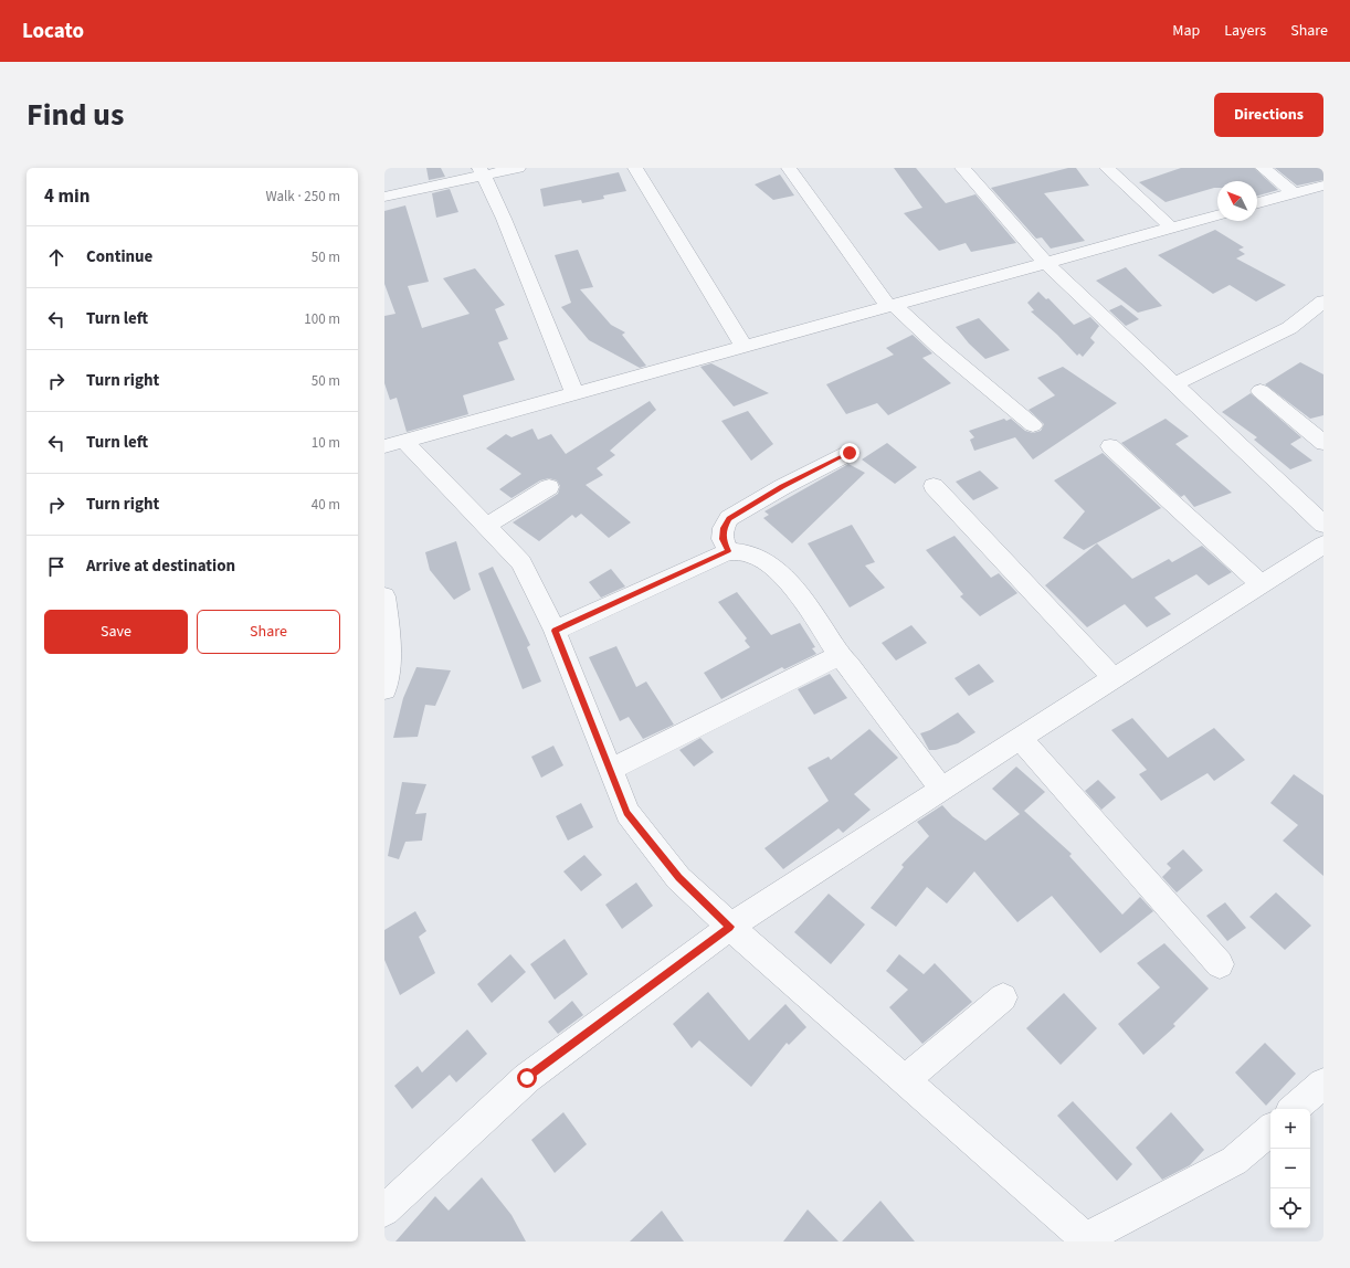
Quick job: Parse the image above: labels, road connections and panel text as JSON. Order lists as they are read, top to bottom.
{
  "north": "top left",
  "page": {
    "header": "Locato",
    "nav": ["Map", "Layers", "Share"],
    "title": "Find us",
    "buttons": [
      "Directions",
      ["Save", "Share"]
    ],
    "heading": ["4 min", "Walk · 250 m"],
    "list": [
      ["Continue", "50 m"],
      ["Turn left", "100 m"],
      ["Turn right", "50 m"],
      ["Turn left", "10 m"],
      ["Turn right", "40 m"],
      "Arrive at destination"
    ],
    "map_buttons": ["+", "−"]
  }
}
